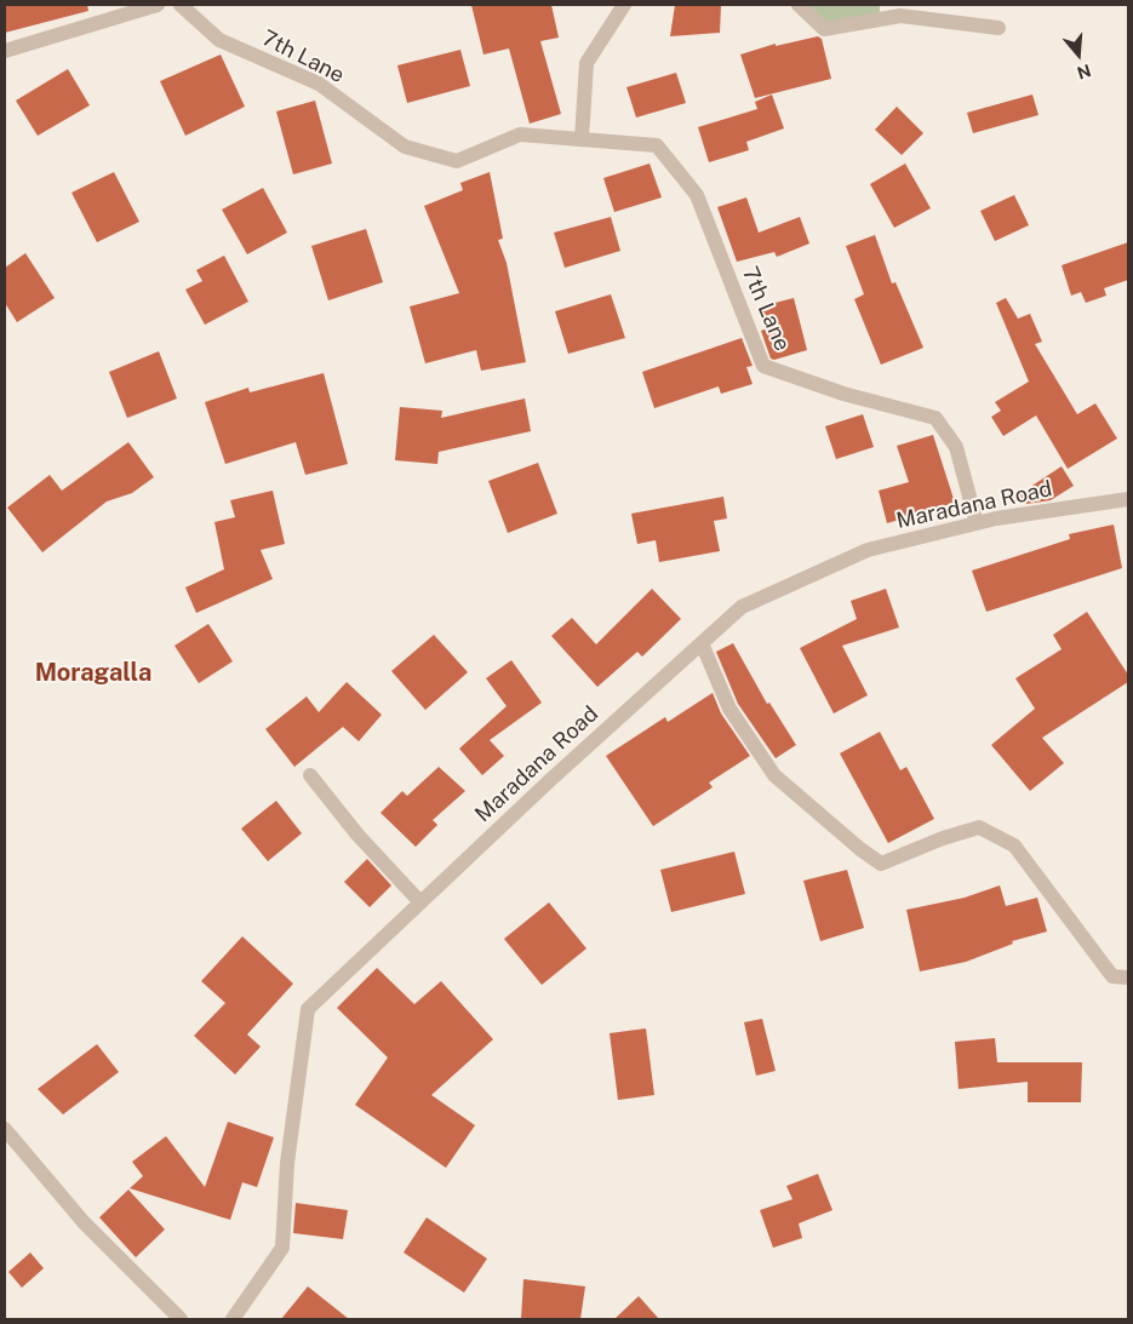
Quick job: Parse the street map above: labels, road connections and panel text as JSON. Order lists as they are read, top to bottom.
{
  "streets": {
    "street": ["7th Lane", "Maradana Road"]
  },
  "crossings": [
    ["7th Lane", "Maradana Road"]
  ],
  "districts": ["Moragalla"],
  "north": "bottom"
}
